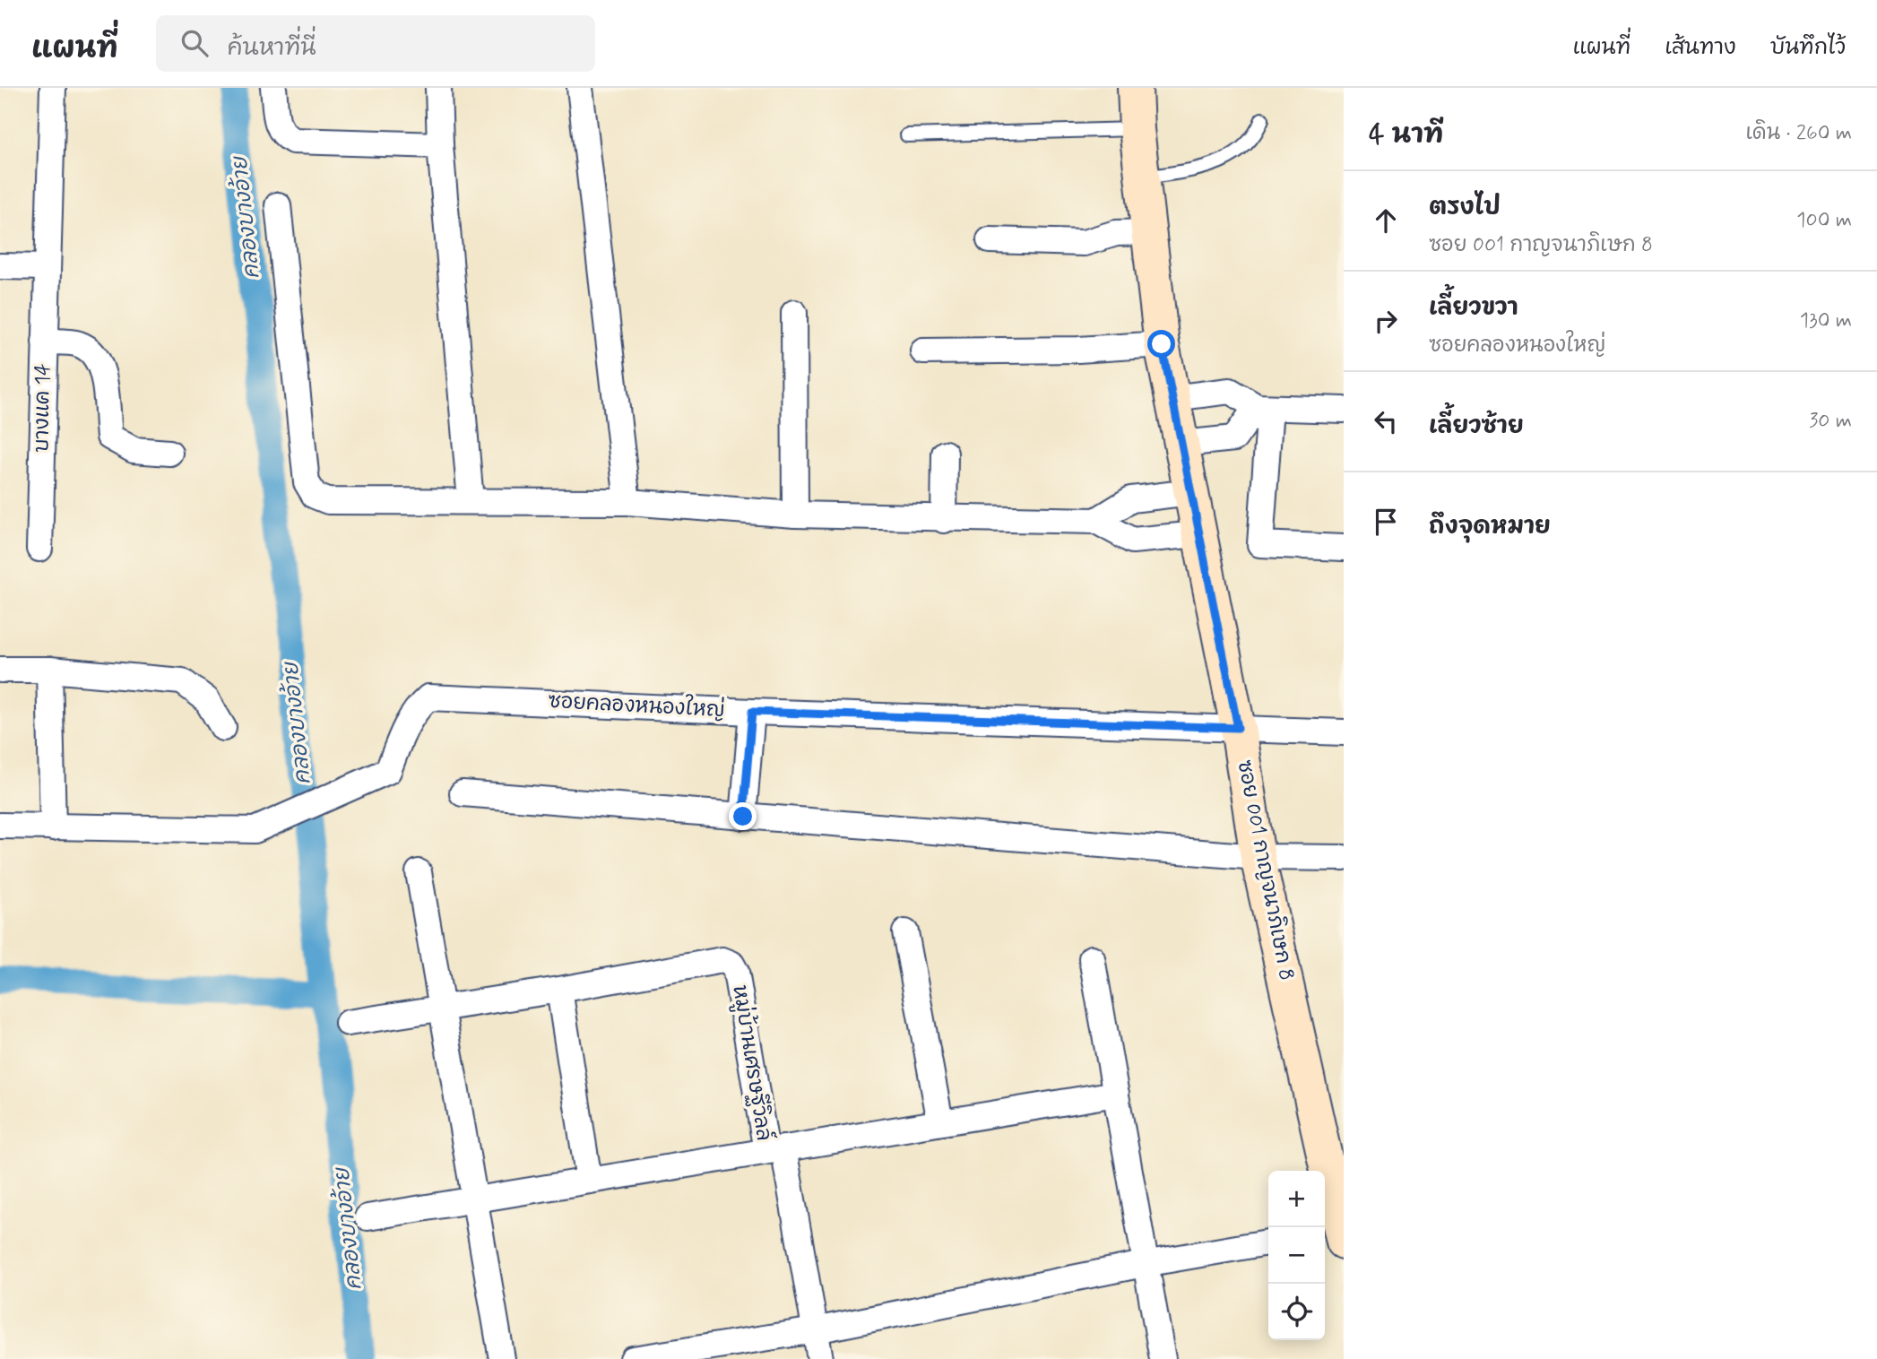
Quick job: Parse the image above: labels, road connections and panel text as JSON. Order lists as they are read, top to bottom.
{
  "streets": {
    "street": [
      "บางแค 14",
      "ซอยคลองหนองใหญ่",
      "ซอย 001 กาญจนาภิเษก 8",
      "หมู่บ้านเศรษฐีวิลล์"
    ]
  },
  "crossings": [
    ["ซอยคลองหนองใหญ่", "ซอย 001 กาญจนาภิเษก 8"]
  ],
  "water": ["คลองบางอ้าย"],
  "page": {
    "header": "แผนที่",
    "search": "ค้นหาที่นี่",
    "nav": ["แผนที่", "เส้นทาง", "บันทึกไว้"],
    "heading": ["4 นาที", "เดิน · 260 m"],
    "list": [
      ["ตรงไป", "ซอย 001 กาญจนาภิเษก 8", "100 m"],
      ["เลี้ยวขวา", "ซอยคลองหนองใหญ่", "130 m"],
      ["เลี้ยวซ้าย", "30 m"],
      "ถึงจุดหมาย"
    ],
    "map_buttons": ["+", "−"]
  }
}
